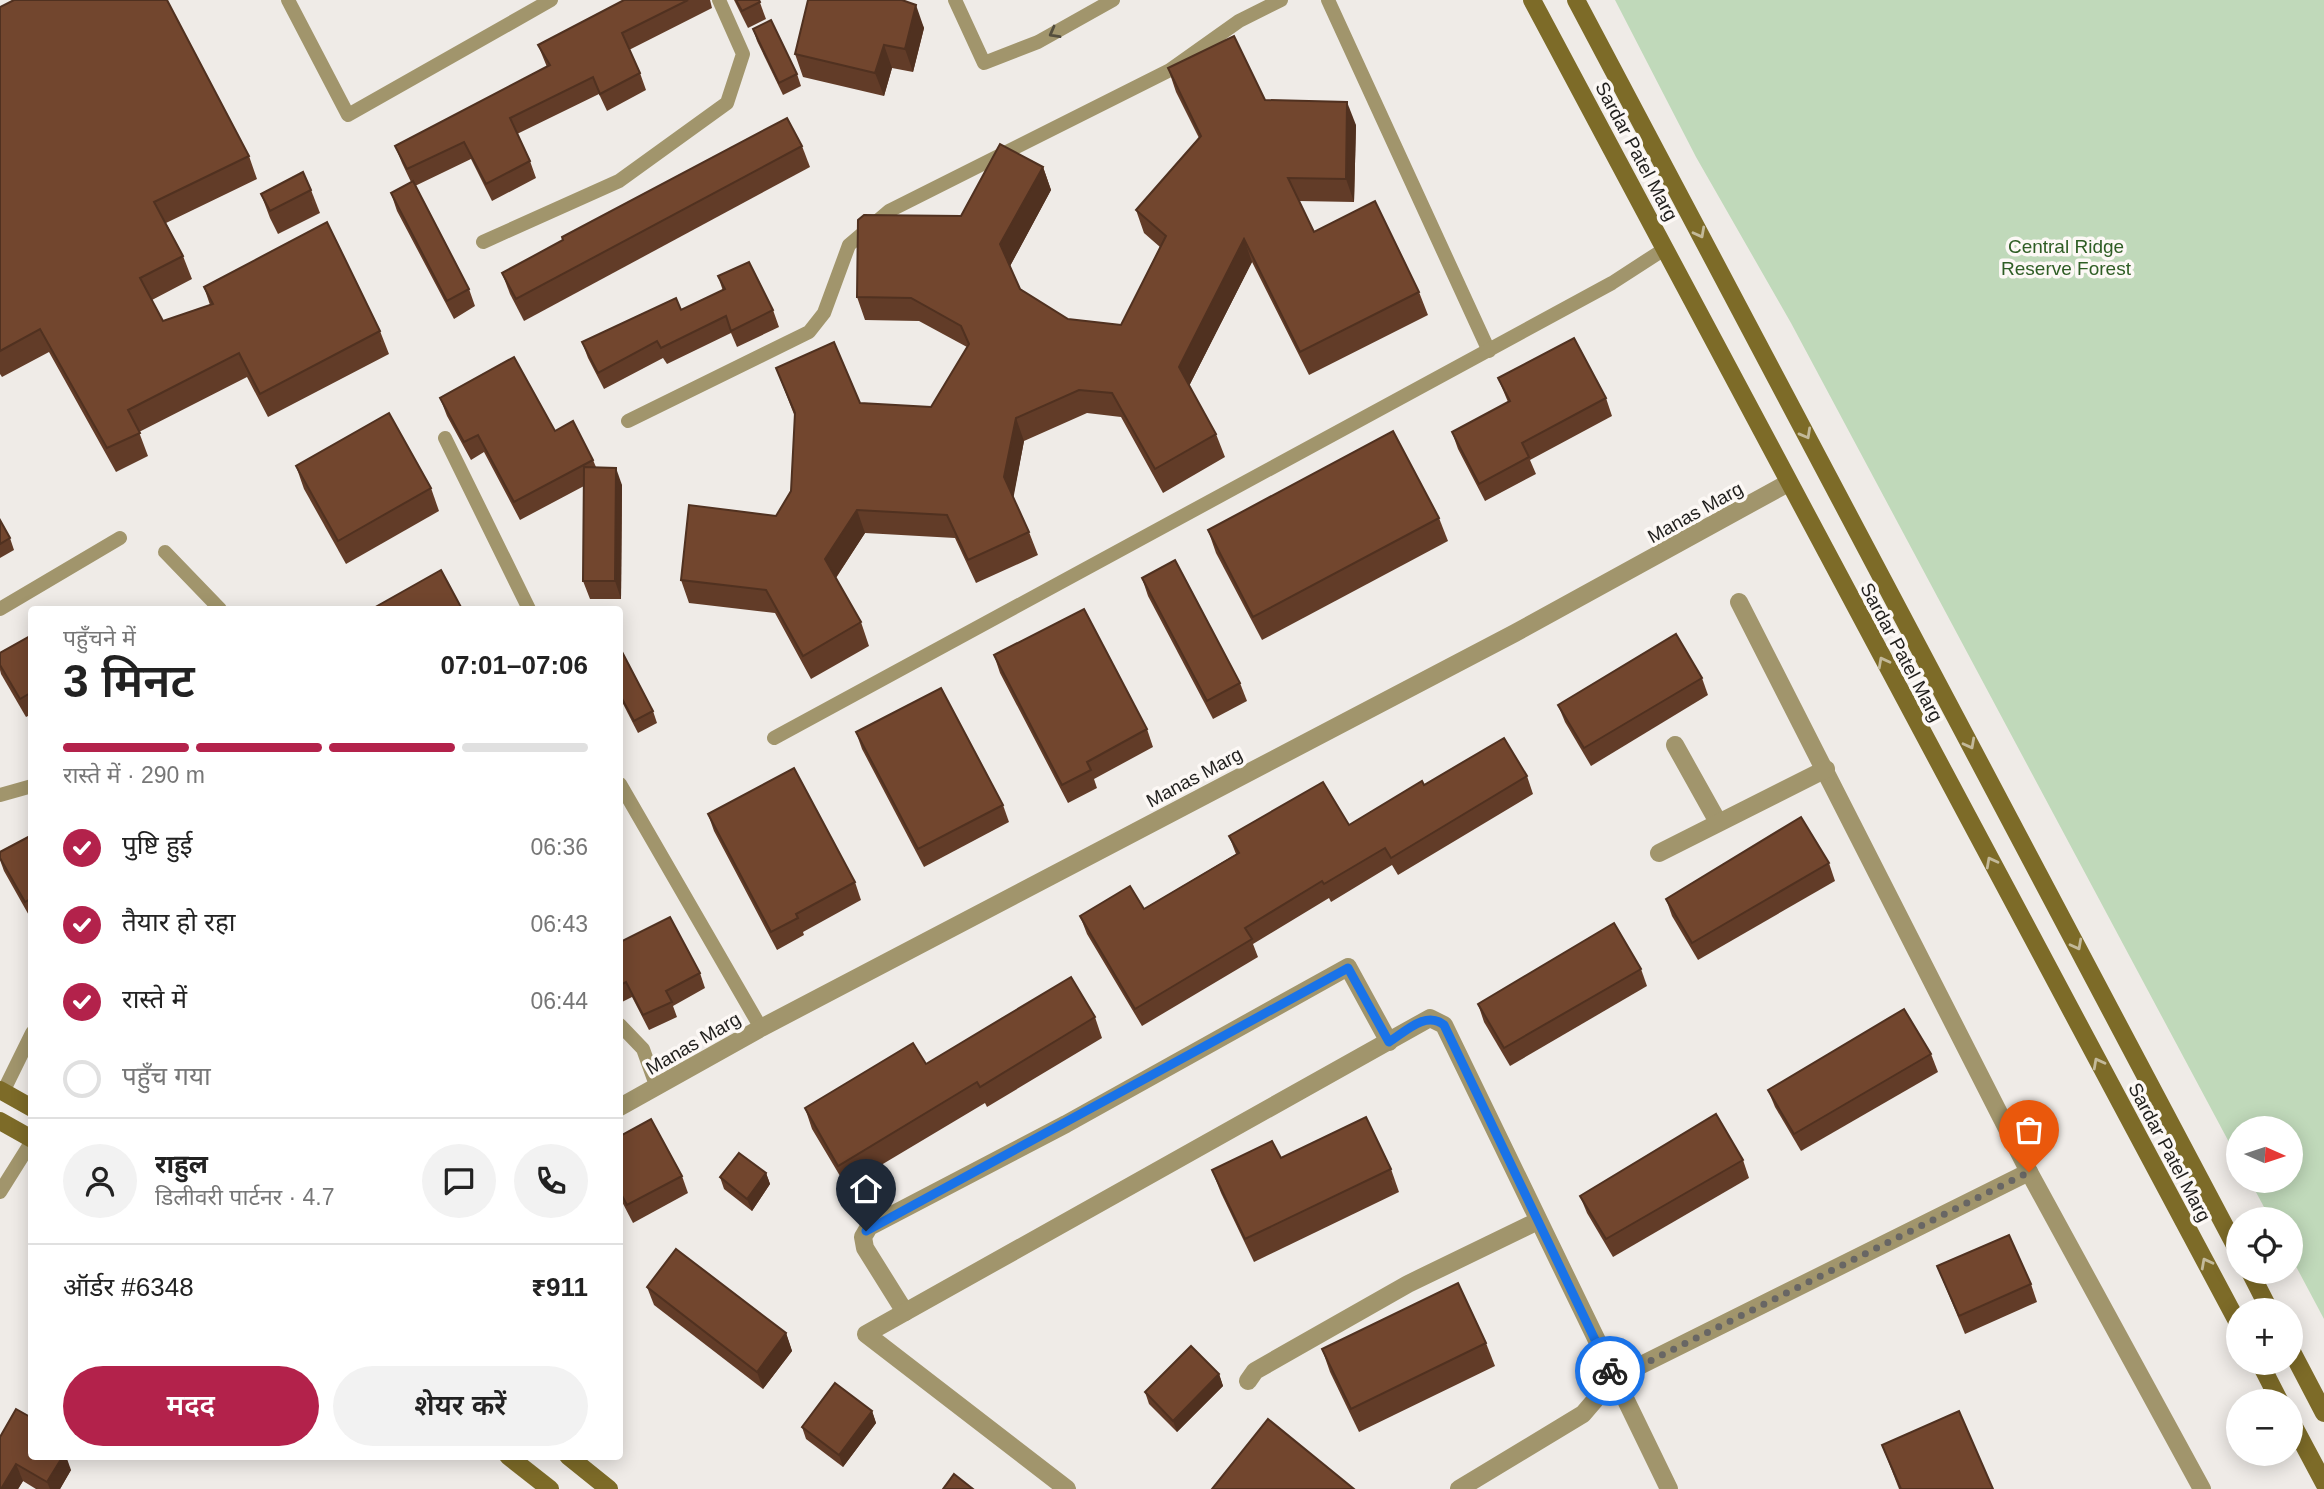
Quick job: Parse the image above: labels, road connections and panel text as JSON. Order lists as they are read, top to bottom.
{
  "streets": {
    "main road": ["Sardar Patel Marg"],
    "street": ["Manas Marg"]
  },
  "crossings": [
    ["Sardar Patel Marg", "Manas Marg"]
  ],
  "parks": ["Central Ridge Reserve Forest"],
  "north": "right",
  "page": {
    "heading": ["3 मिनट", "पहुँचने में", "07:01–07:06"],
    "panel": [
      "राहुल",
      "डिलीवरी पार्टनर · 4.7",
      "ऑर्डर #6348",
      "₹911"
    ],
    "bar": "रास्ते में · 290 m",
    "list": [
      ["पुष्टि हुई", "06:36"],
      ["तैयार हो रहा", "06:43"],
      ["रास्ते में", "06:44"],
      "पहुँच गया"
    ],
    "map_buttons": ["+", "−"],
    "buttons": ["मदद", "शेयर करें"]
  }
}
